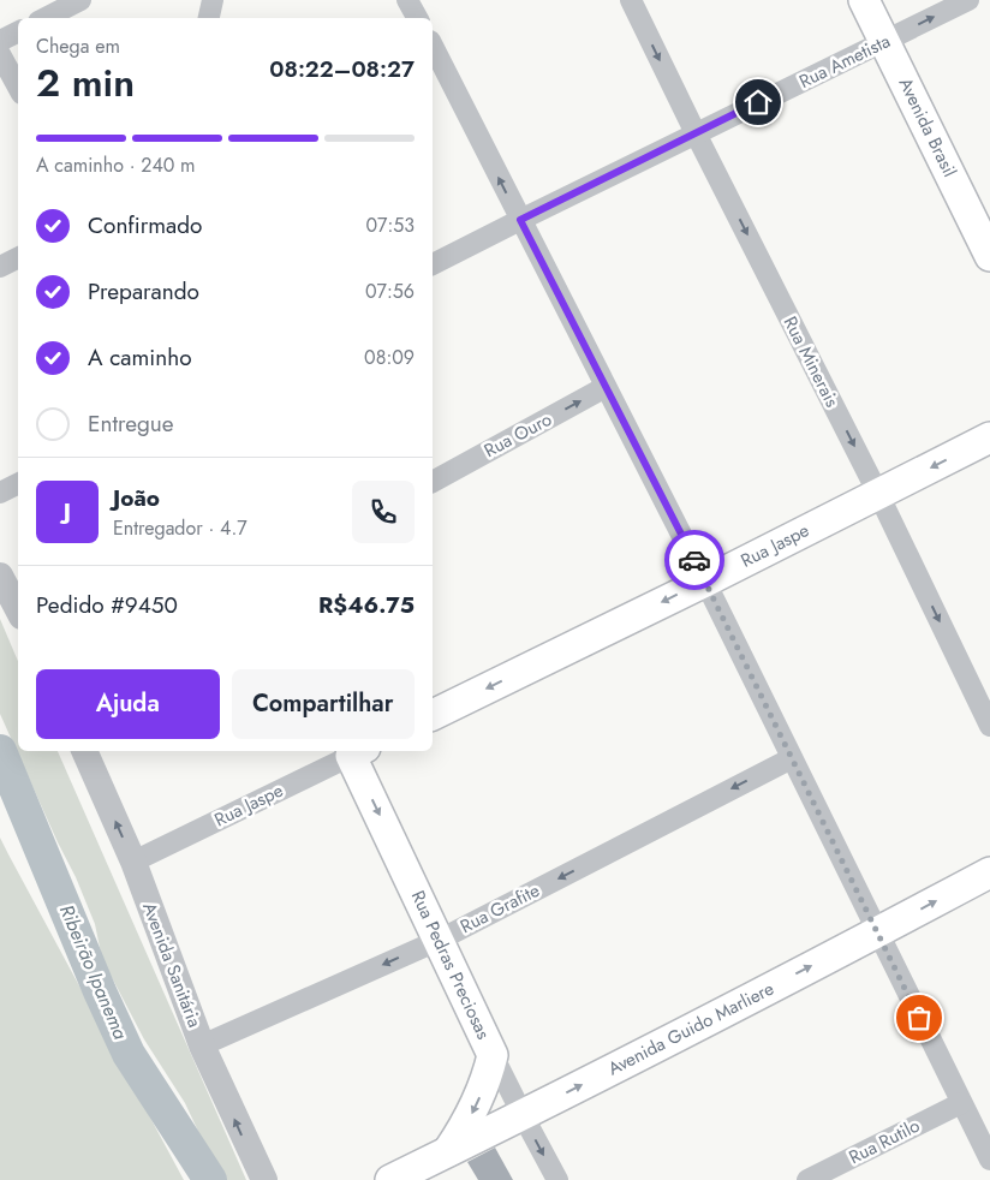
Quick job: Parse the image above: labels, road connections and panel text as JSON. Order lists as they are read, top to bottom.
{
  "streets": {
    "main road": [
      "Avenida Brasil",
      "Rua Jaspe",
      "Rua Pedras Preciosas",
      "Avenida Guido Marliere"
    ],
    "street": [
      "Rua Ametista",
      "Rua Minerais",
      "Rua Ouro",
      "Rua Grafite",
      "Avenida Sanitária",
      "Rua Rutilo"
    ]
  },
  "crossings": [
    ["Rua Ametista", "Avenida Brasil"],
    ["Rua Ametista", "Rua Minerais"],
    ["Rua Minerais", "Rua Jaspe"],
    ["Rua Jaspe", "Avenida Sanitária"],
    ["Rua Grafite", "Avenida Sanitária"],
    ["Rua Grafite", "Rua Pedras Preciosas"],
    ["Rua Pedras Preciosas", "Avenida Guido Marliere"]
  ],
  "one_way": [
    "Rua Minerais",
    "Rua Ouro",
    "Rua Jaspe",
    "Rua Grafite",
    "Avenida Sanitária",
    "Rua Pedras Preciosas",
    "Avenida Guido Marliere"
  ],
  "water": ["Ribeirão Ipanema"],
  "page": {
    "heading": ["2 min", "Chega em", "08:22–08:27"],
    "panel": [
      "João",
      "Entregador · 4.7",
      "Pedido #9450",
      "R$46.75"
    ],
    "bar": "A caminho · 240 m",
    "list": [
      ["Confirmado", "07:53"],
      ["Preparando", "07:56"],
      ["A caminho", "08:09"],
      "Entregue"
    ],
    "round": "J",
    "buttons": ["Ajuda", "Compartilhar"]
  }
}
